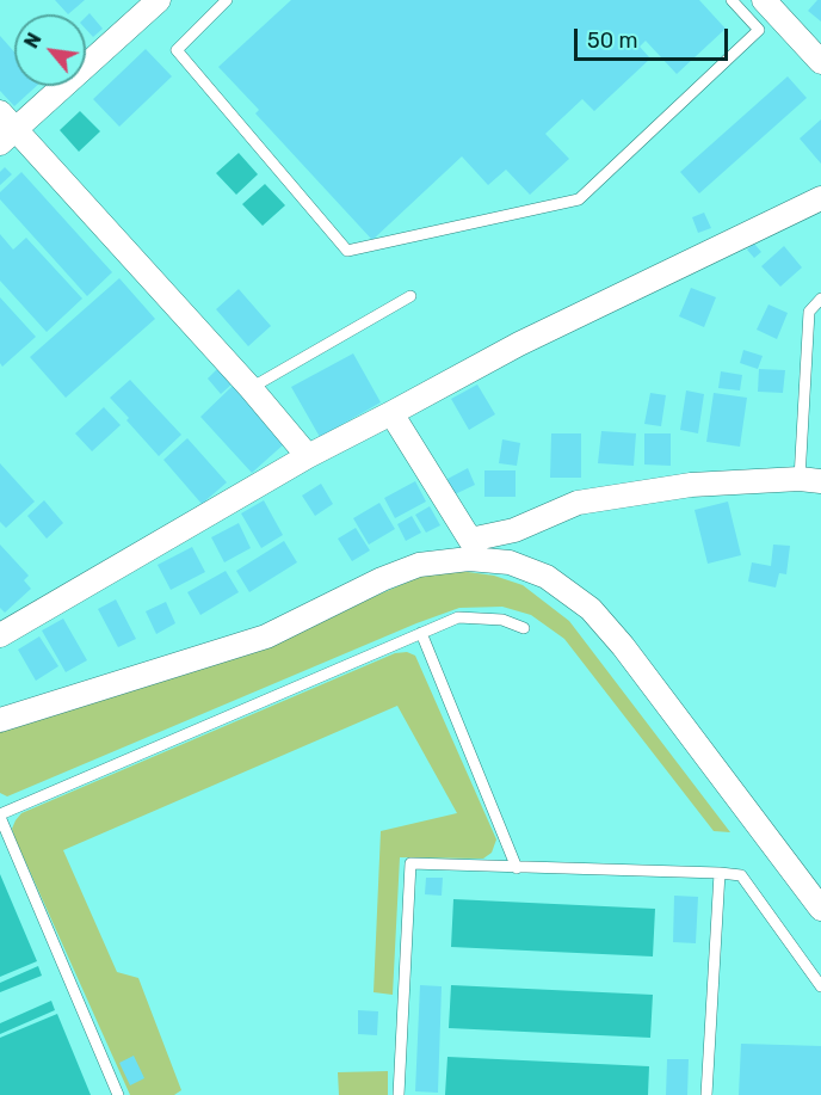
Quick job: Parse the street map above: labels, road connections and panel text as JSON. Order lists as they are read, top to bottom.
{
  "scale_bar": "50 m",
  "north": "top left"
}
